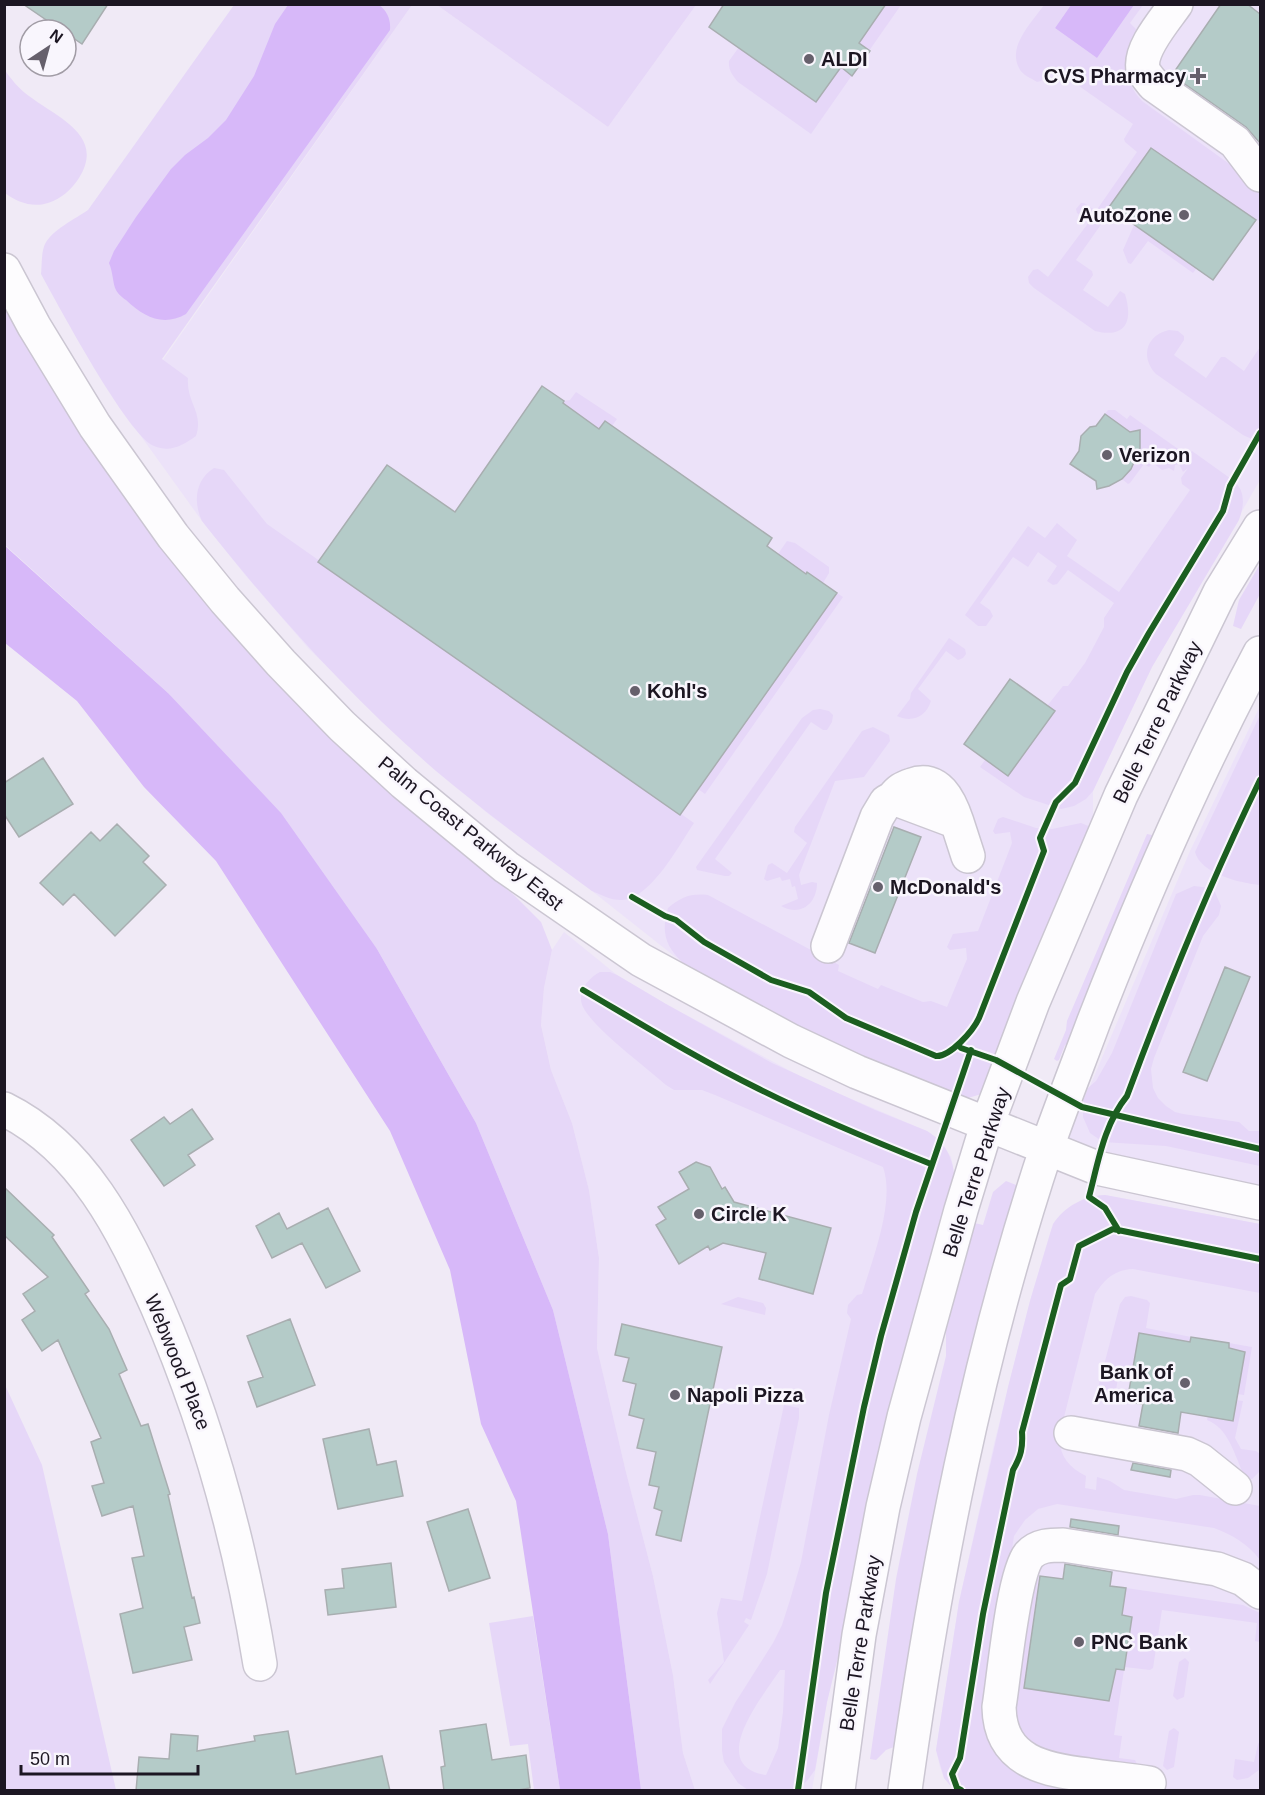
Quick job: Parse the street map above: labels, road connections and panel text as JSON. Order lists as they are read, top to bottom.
{
  "streets": {
    "main road": ["Belle Terre Parkway", "Palm Coast Parkway East", "Webwood Place"]
  },
  "crossings": [
    ["Belle Terre Parkway", "Palm Coast Parkway East"]
  ],
  "places": {
    "other": [
      "ALDI",
      "AutoZone",
      "Verizon",
      "Kohl's",
      "McDonald's",
      "Circle K",
      "Bank of America",
      "Napoli Pizza",
      "PNC Bank"
    ],
    "health": ["CVS Pharmacy"]
  },
  "scale_bar": "50 m",
  "north": "top right"
}
